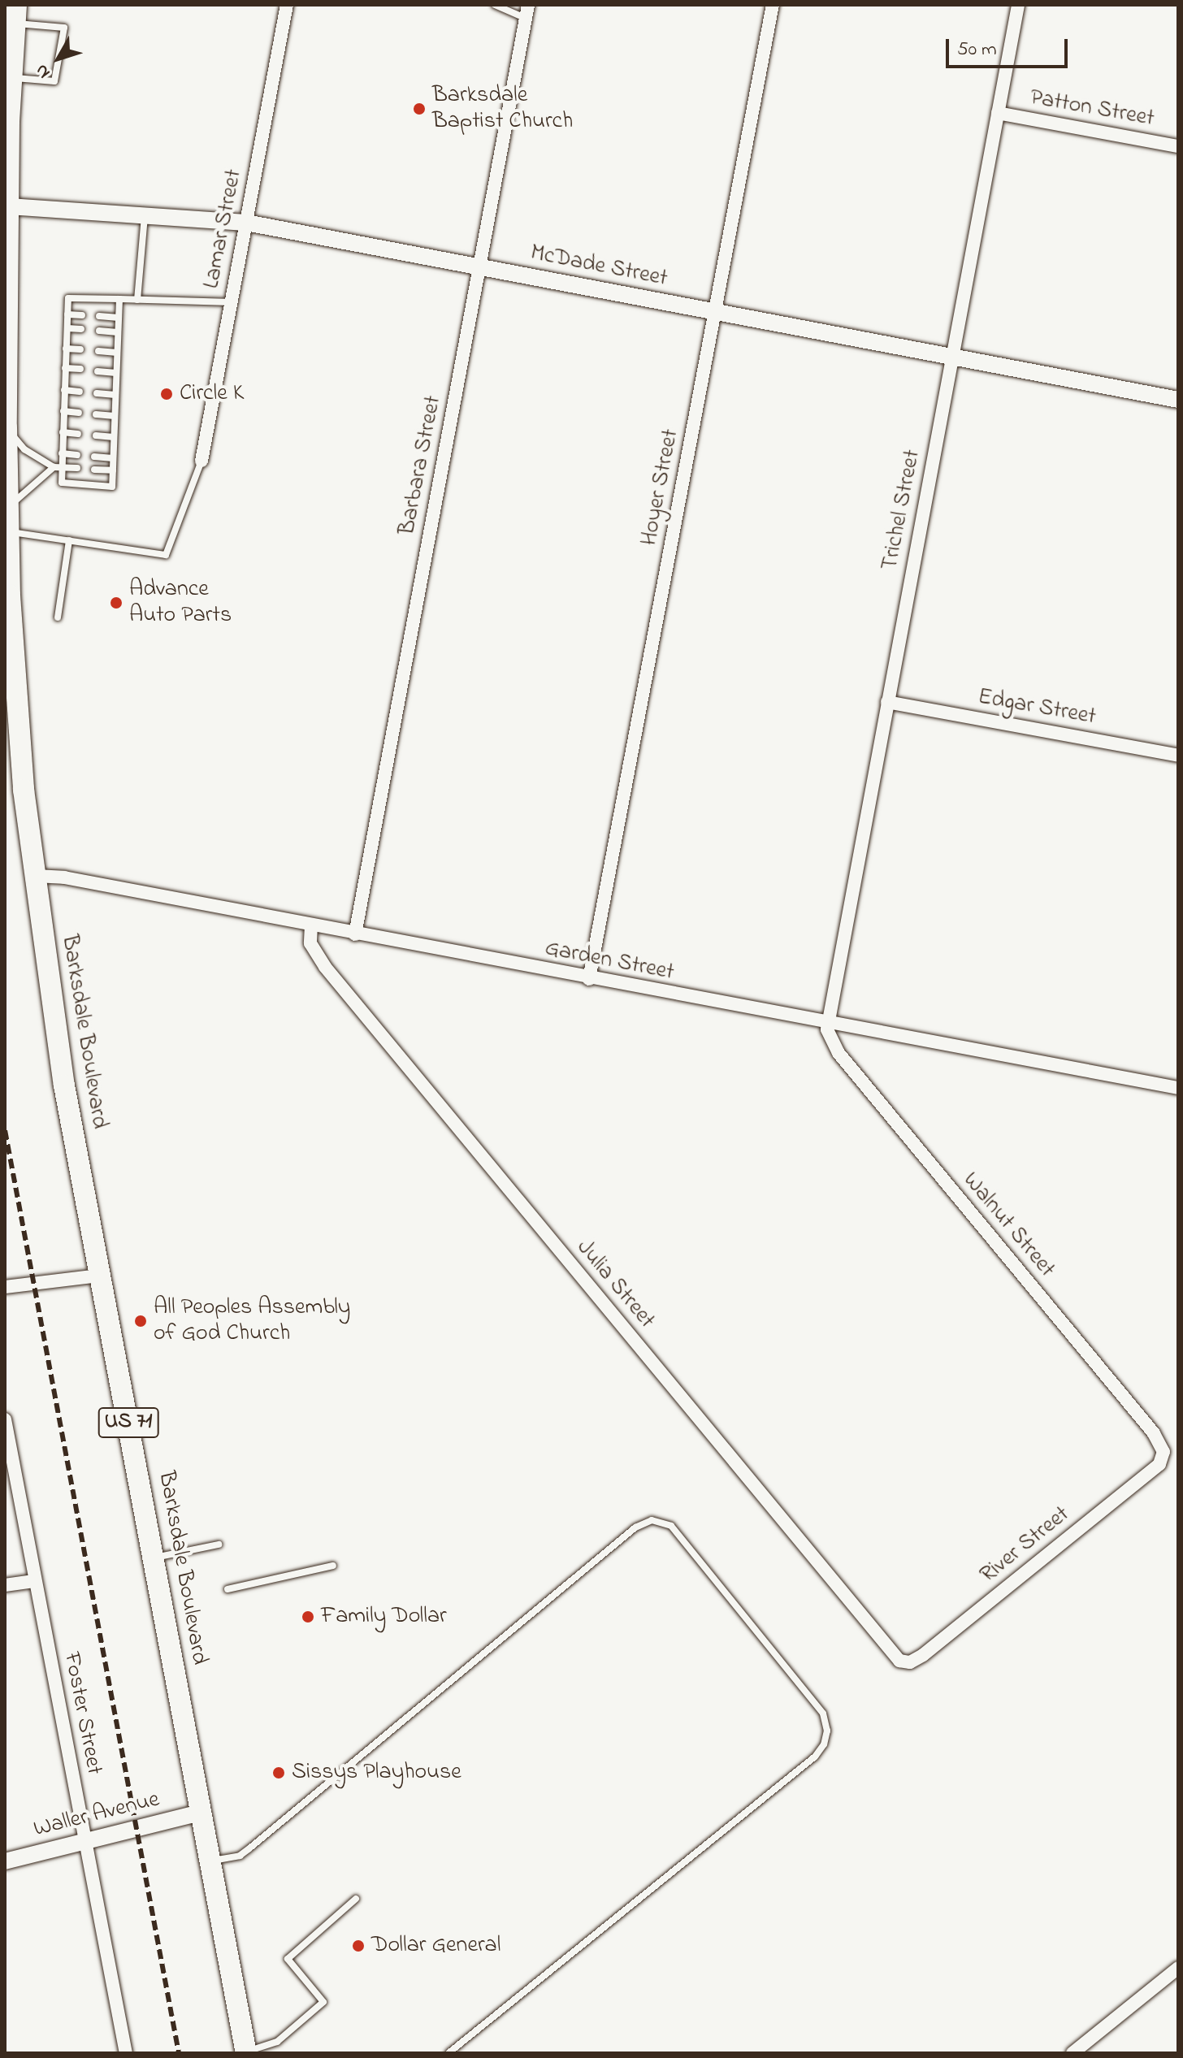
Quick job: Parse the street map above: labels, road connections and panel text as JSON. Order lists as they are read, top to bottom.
{
  "streets": {
    "main road": ["Barksdale Boulevard", "US 71"],
    "street": [
      "Patton Street",
      "Lamar Street",
      "McDade Street",
      "Barbara Street",
      "Hoyer Street",
      "Trichel Street",
      "Edgar Street",
      "Garden Street",
      "Walnut Street",
      "Julia Street",
      "River Street",
      "Foster Street",
      "Waller Avenue"
    ]
  },
  "crossings": [
    ["Patton Street", "Trichel Street"],
    ["Lamar Street", "McDade Street"],
    ["McDade Street", "Barbara Street"],
    ["McDade Street", "Hoyer Street"],
    ["McDade Street", "Trichel Street"],
    ["McDade Street", "Barksdale Boulevard"],
    ["Barbara Street", "Garden Street"],
    ["Hoyer Street", "Garden Street"],
    ["Trichel Street", "Edgar Street"],
    ["Trichel Street", "Garden Street"],
    ["Trichel Street", "Walnut Street"],
    ["Garden Street", "Barksdale Boulevard"],
    ["Garden Street", "Walnut Street"],
    ["Garden Street", "Julia Street"],
    ["Barksdale Boulevard", "Waller Avenue"],
    ["Walnut Street", "River Street"],
    ["Julia Street", "River Street"],
    ["Foster Street", "Waller Avenue"]
  ],
  "places": [
    "Barksdale Baptist Church",
    "Circle K",
    "Advance Auto Parts",
    "All Peoples Assembly of God Church",
    "Family Dollar",
    "Sissys Playhouse",
    "Dollar General"
  ],
  "scale_bar": "50 m",
  "north": "bottom left"
}
